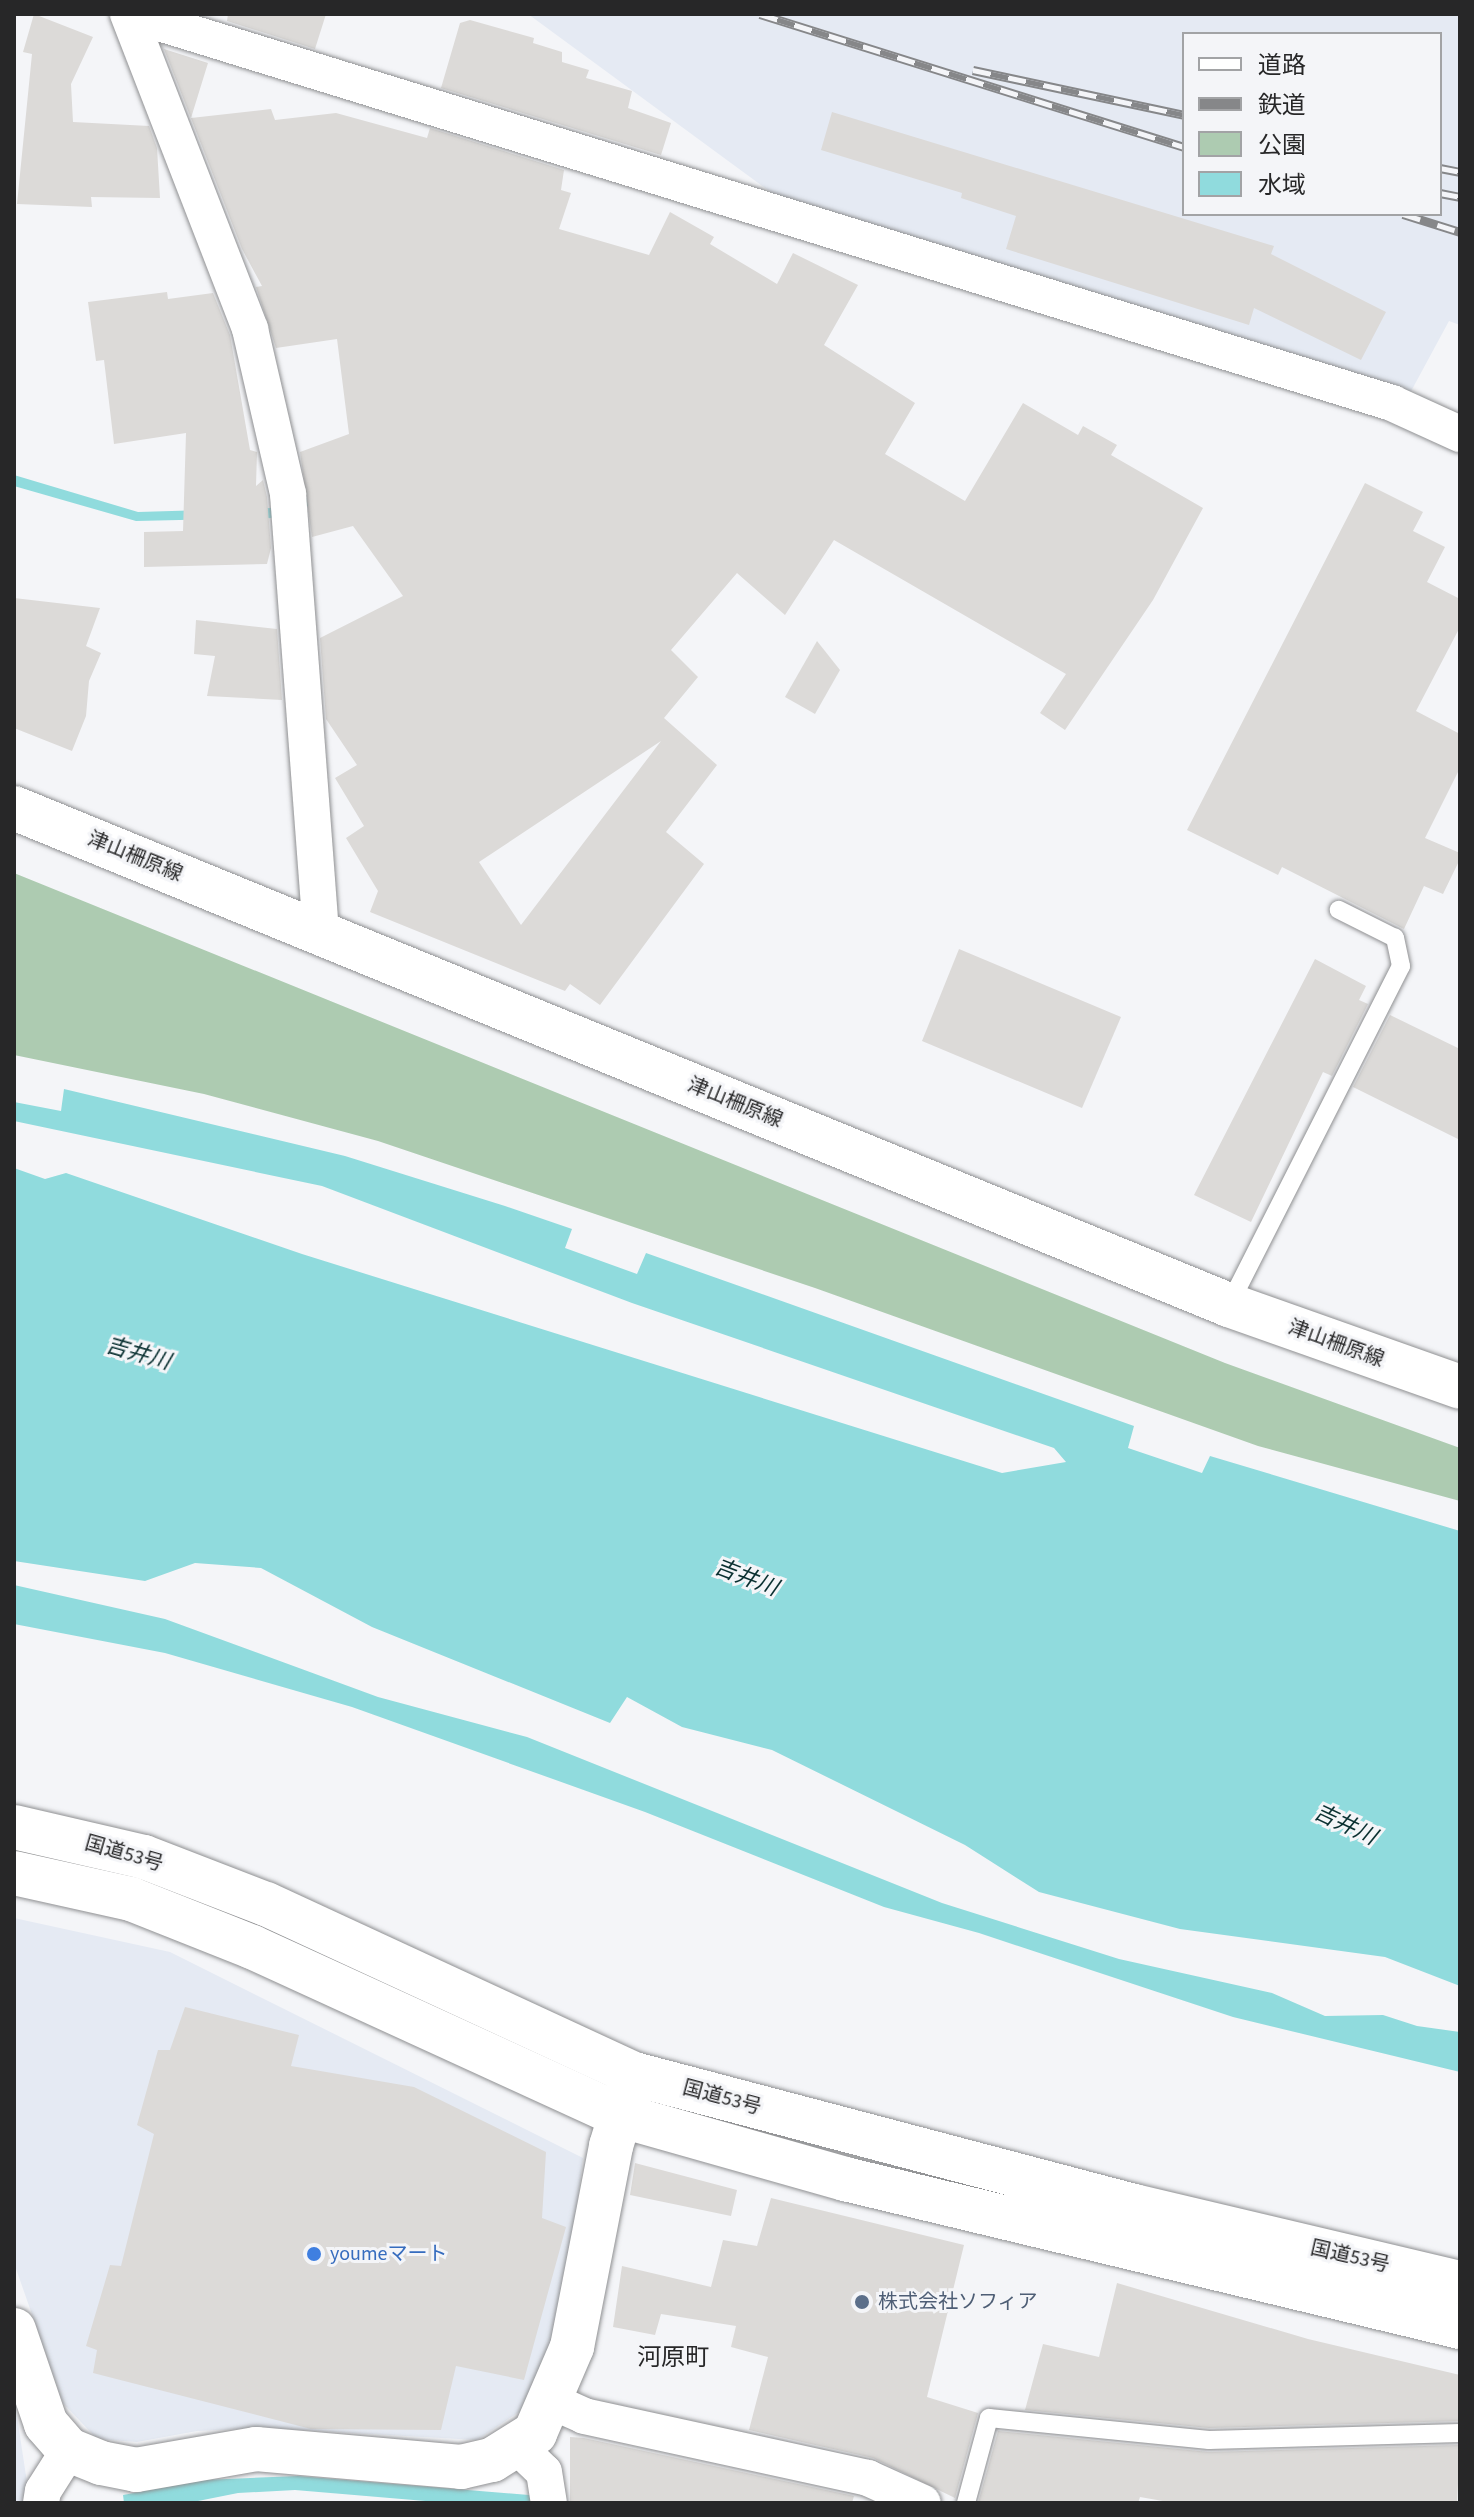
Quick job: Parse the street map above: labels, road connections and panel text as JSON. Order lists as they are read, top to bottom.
{
  "streets": {
    "main road": ["津山柵原線", "国道53号"]
  },
  "districts": ["河原町"],
  "water": ["吉井川"],
  "places": ["youmeマート", "株式会社ソフィア"],
  "legend": [
    "道路",
    "鉄道",
    "公園",
    "水域"
  ]
}
